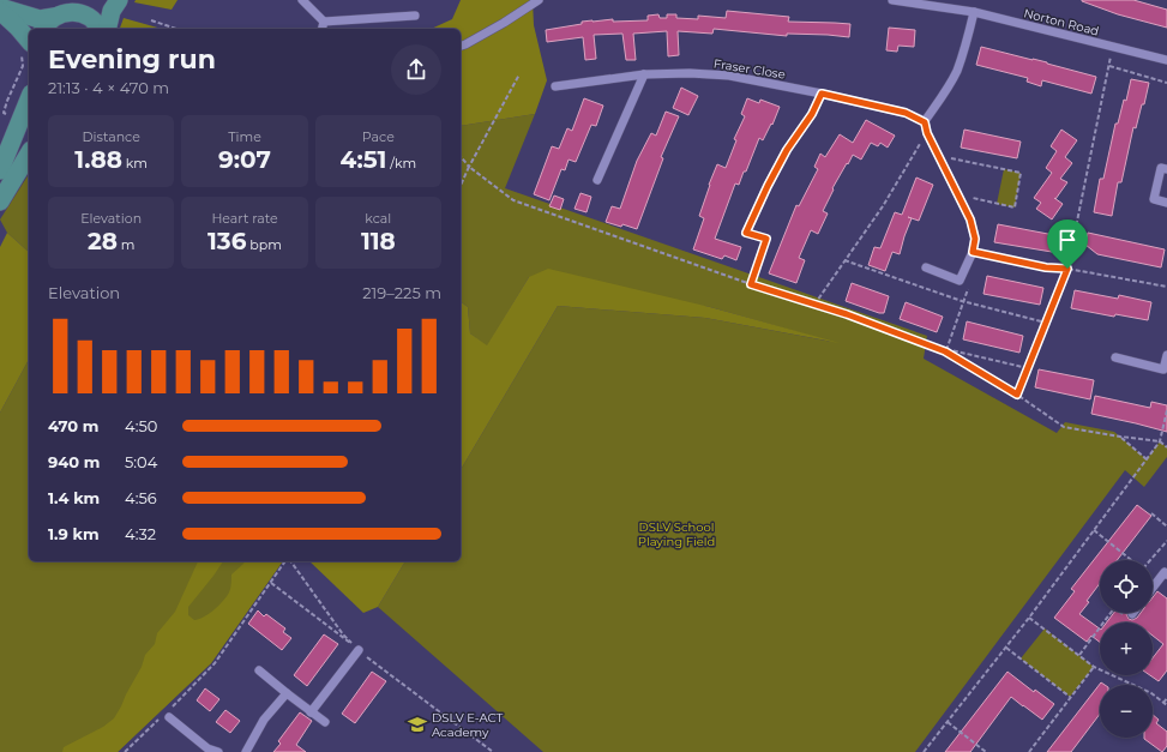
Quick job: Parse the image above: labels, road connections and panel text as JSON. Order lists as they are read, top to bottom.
{
  "streets": {
    "street": ["Norton Road", "Fraser Close"]
  },
  "parks": ["DSLV School Playing Field"],
  "places": {
    "school or university": ["DSLV E-ACT Academy"]
  },
  "page": {
    "heading": ["Evening run", "21:13 · 4 × 470 m"],
    "stats": [
      ["Distance", "1.88 km"],
      ["Time", "9:07"],
      ["Pace", "4:51 /km"],
      ["Elevation", "28 m"],
      ["Heart rate", "136 bpm"],
      ["kcal", "118"]
    ],
    "chart": ["Elevation", "219–225 m"],
    "list": [
      {
        "name": "470 m",
        "note": "4:50"
      },
      {
        "name": "940 m",
        "note": "5:04"
      },
      {
        "name": "1.4 km",
        "note": "4:56"
      },
      {
        "name": "1.9 km",
        "note": "4:32"
      }
    ],
    "map_buttons": ["+", "−"]
  }
}
